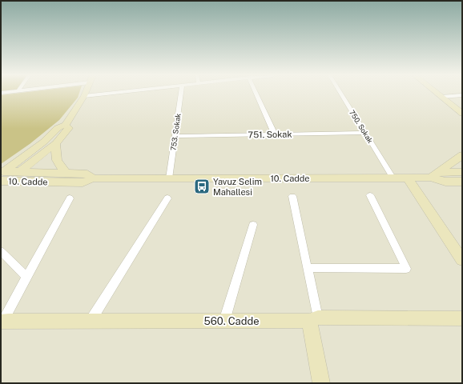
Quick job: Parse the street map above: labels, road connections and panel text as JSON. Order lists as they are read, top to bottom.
{
  "streets": {
    "main road": ["10. Cadde", "560. Cadde"],
    "street": ["750. Sokak", "753. Sokak", "751. Sokak"]
  },
  "crossings": [
    ["750. Sokak", "751. Sokak"],
    ["750. Sokak", "10. Cadde"],
    ["753. Sokak", "751. Sokak"],
    ["753. Sokak", "10. Cadde"]
  ],
  "places": {
    "bus stop": ["Yavuz Selim Mahallesi"]
  }
}
